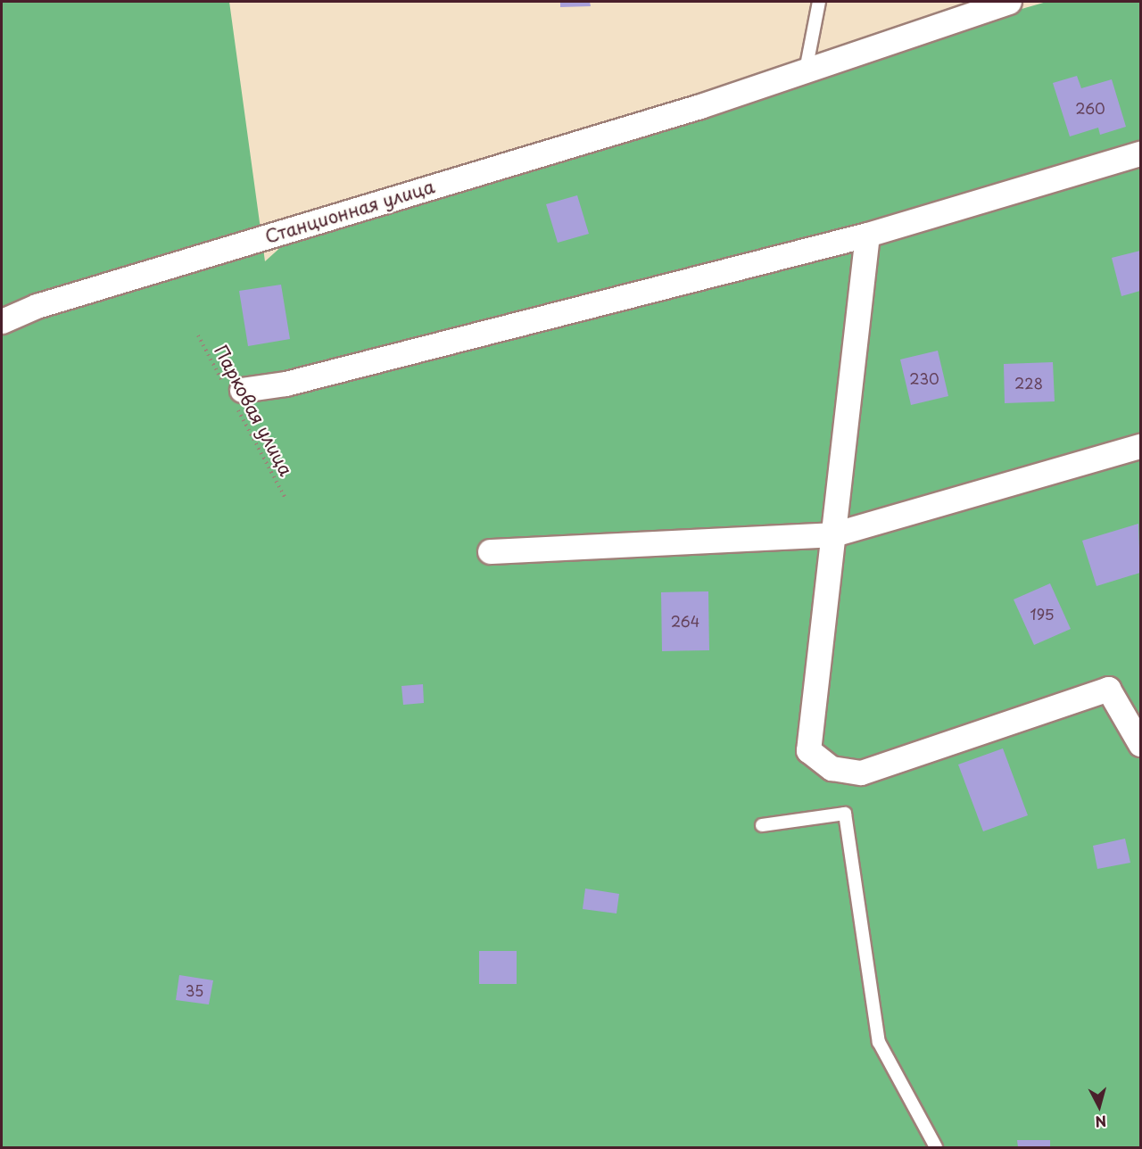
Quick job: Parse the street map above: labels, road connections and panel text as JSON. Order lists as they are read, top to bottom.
{
  "streets": {
    "street": ["Станционная улица"],
    "path": ["Парковая улица"]
  },
  "house_numbers": [
    "260",
    "230",
    "228",
    "195",
    "264",
    "35"
  ],
  "north": "bottom"
}
